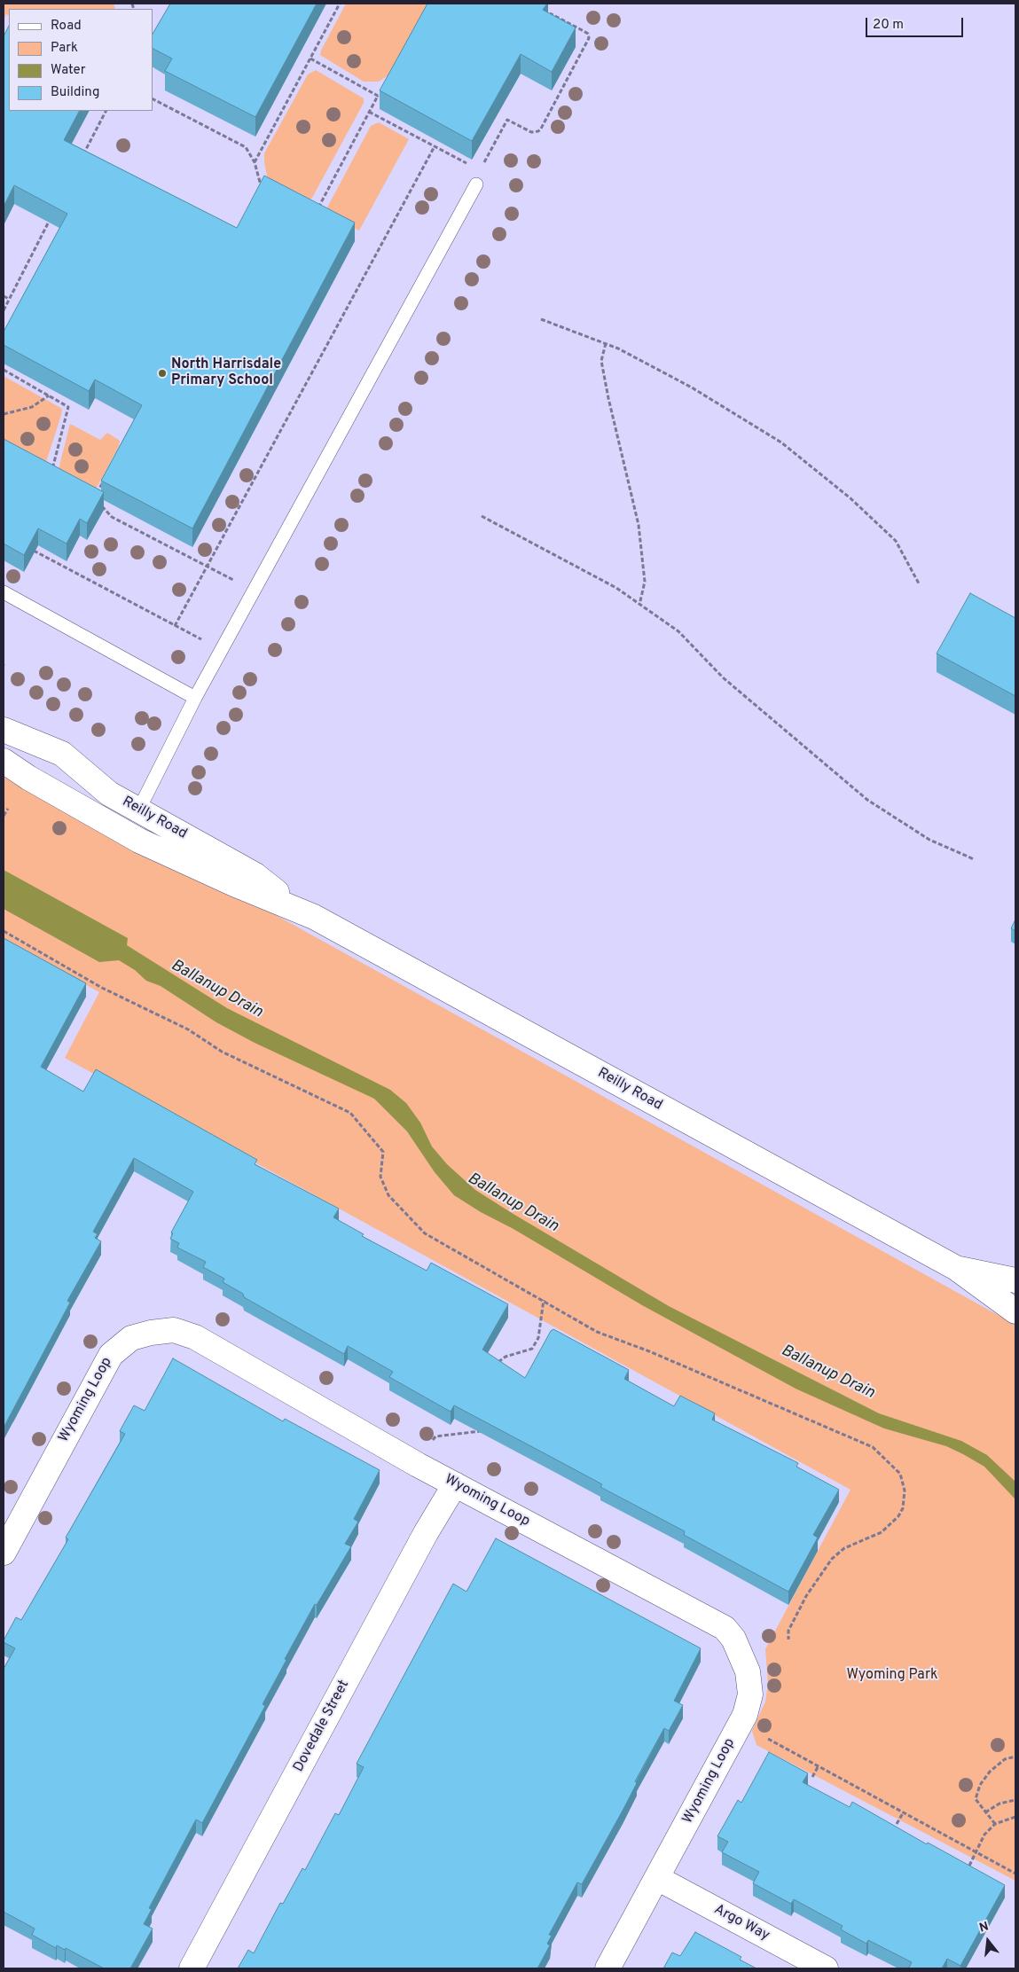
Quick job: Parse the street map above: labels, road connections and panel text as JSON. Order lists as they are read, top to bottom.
{
  "streets": {
    "street": [
      "Reilly Road",
      "Wyoming Loop",
      "Dovedale Street",
      "Argo Way"
    ]
  },
  "crossings": [
    ["Wyoming Loop", "Dovedale Street"],
    ["Wyoming Loop", "Argo Way"]
  ],
  "water": ["Ballanup Drain"],
  "parks": ["Wyoming Park"],
  "places": ["North Harrisdale Primary School"],
  "legend": [
    "Road",
    "Park",
    "Water",
    "Building"
  ],
  "scale_bar": "20 m",
  "north": "top"
}
